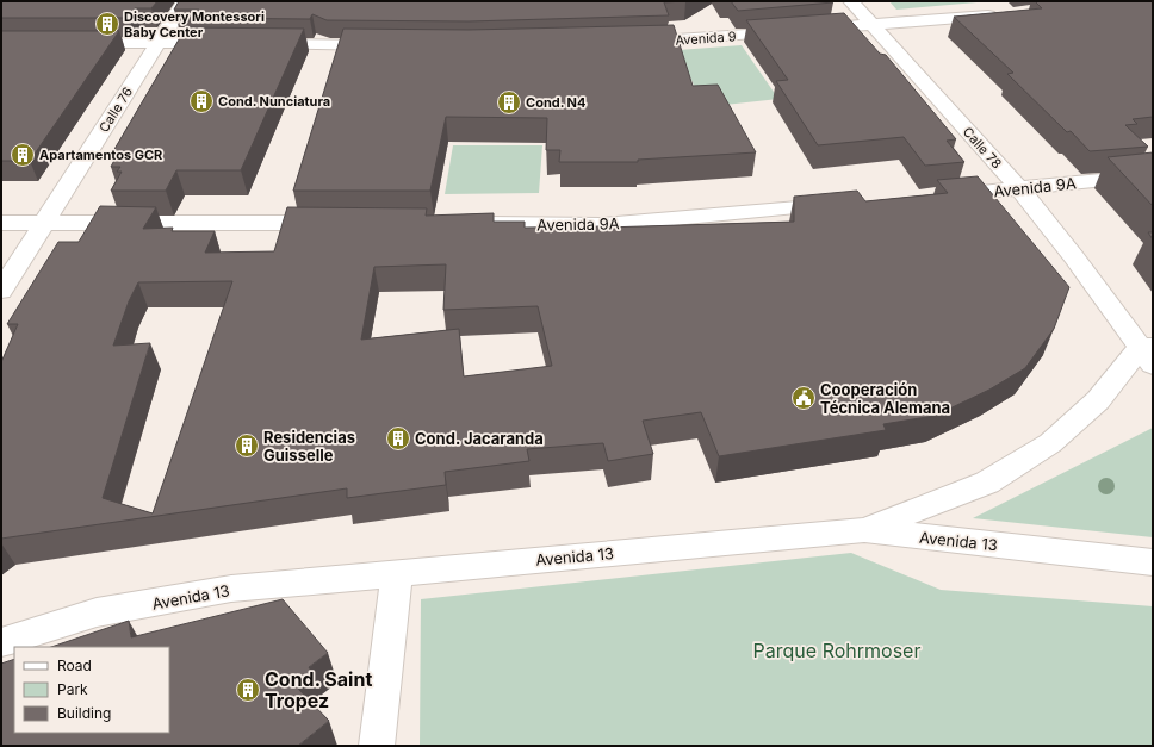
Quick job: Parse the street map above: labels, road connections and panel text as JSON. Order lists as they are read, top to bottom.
{
  "streets": {
    "street": [
      "Avenida 9",
      "Calle 76",
      "Calle 78",
      "Avenida 9A",
      "Avenida 13"
    ]
  },
  "crossings": [
    ["Avenida 9", "Calle 78"],
    ["Calle 78", "Avenida 9A"],
    ["Calle 78", "Avenida 13"]
  ],
  "parks": ["Parque Rohrmoser"],
  "places": {
    "building": [
      "Discovery Montessori Baby Center",
      "Cond. Nunciatura",
      "Cond. N4",
      "Apartamentos GCR",
      "Cond. Jacaranda",
      "Residencias Guisselle",
      "Cond. Saint Tropez"
    ],
    "public building": ["Cooperación Técnica Alemana"]
  },
  "legend": ["Road", "Park", "Building"]
}
